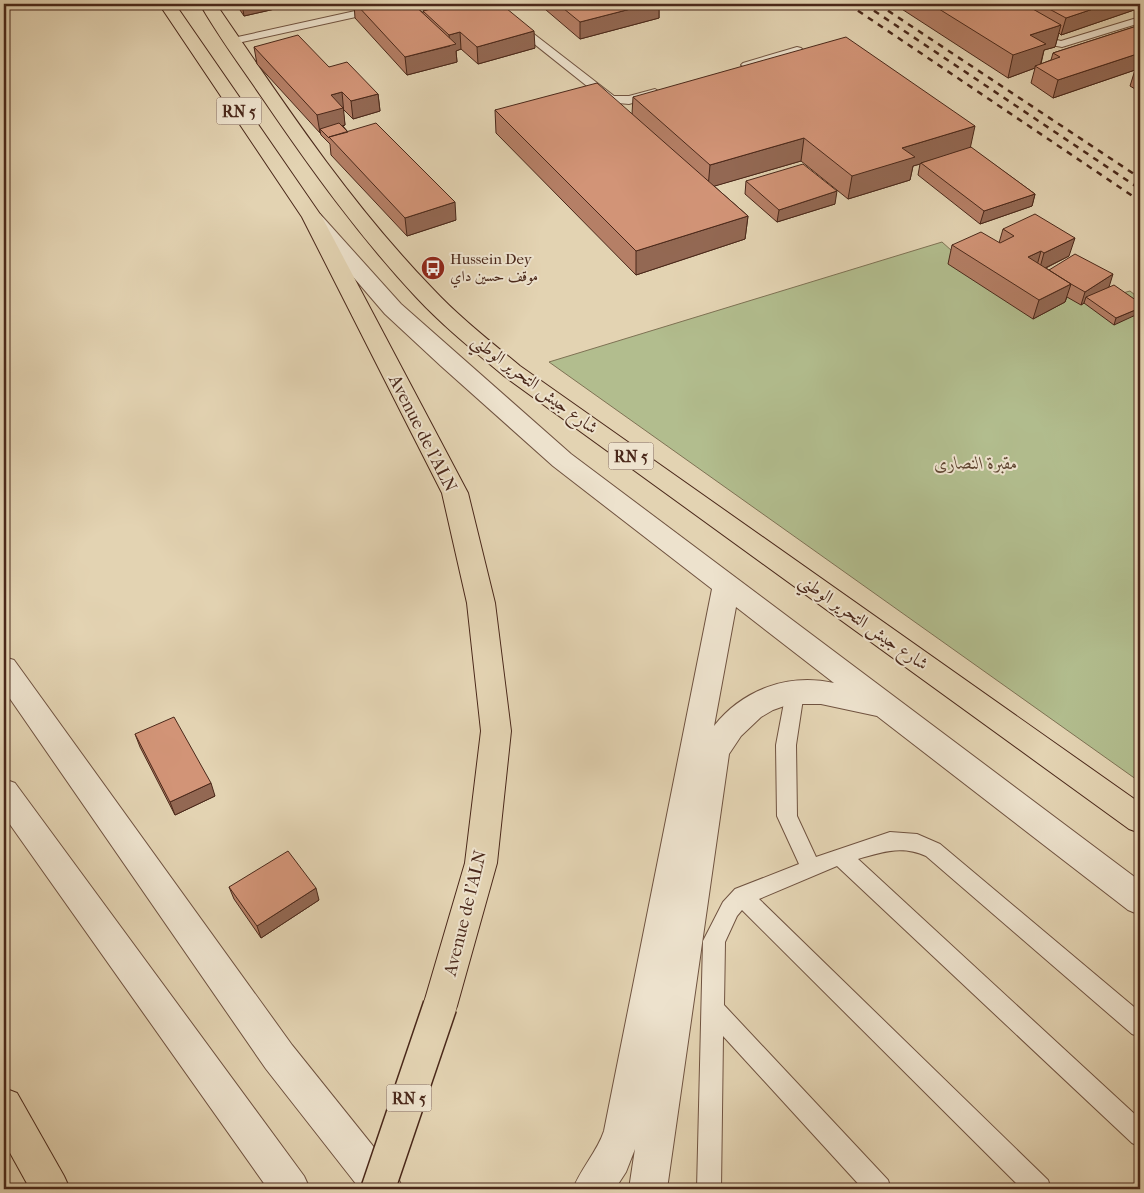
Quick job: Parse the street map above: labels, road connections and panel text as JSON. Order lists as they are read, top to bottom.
{
  "streets": {
    "highway": ["RN 5", "شارع جيش التحرير الوطني", "Avenue de l'ALN"]
  },
  "parks": ["مقبرة النصارى"],
  "places": {
    "bus stop": ["Hussein Dey موقف حسين داي"]
  }
}
